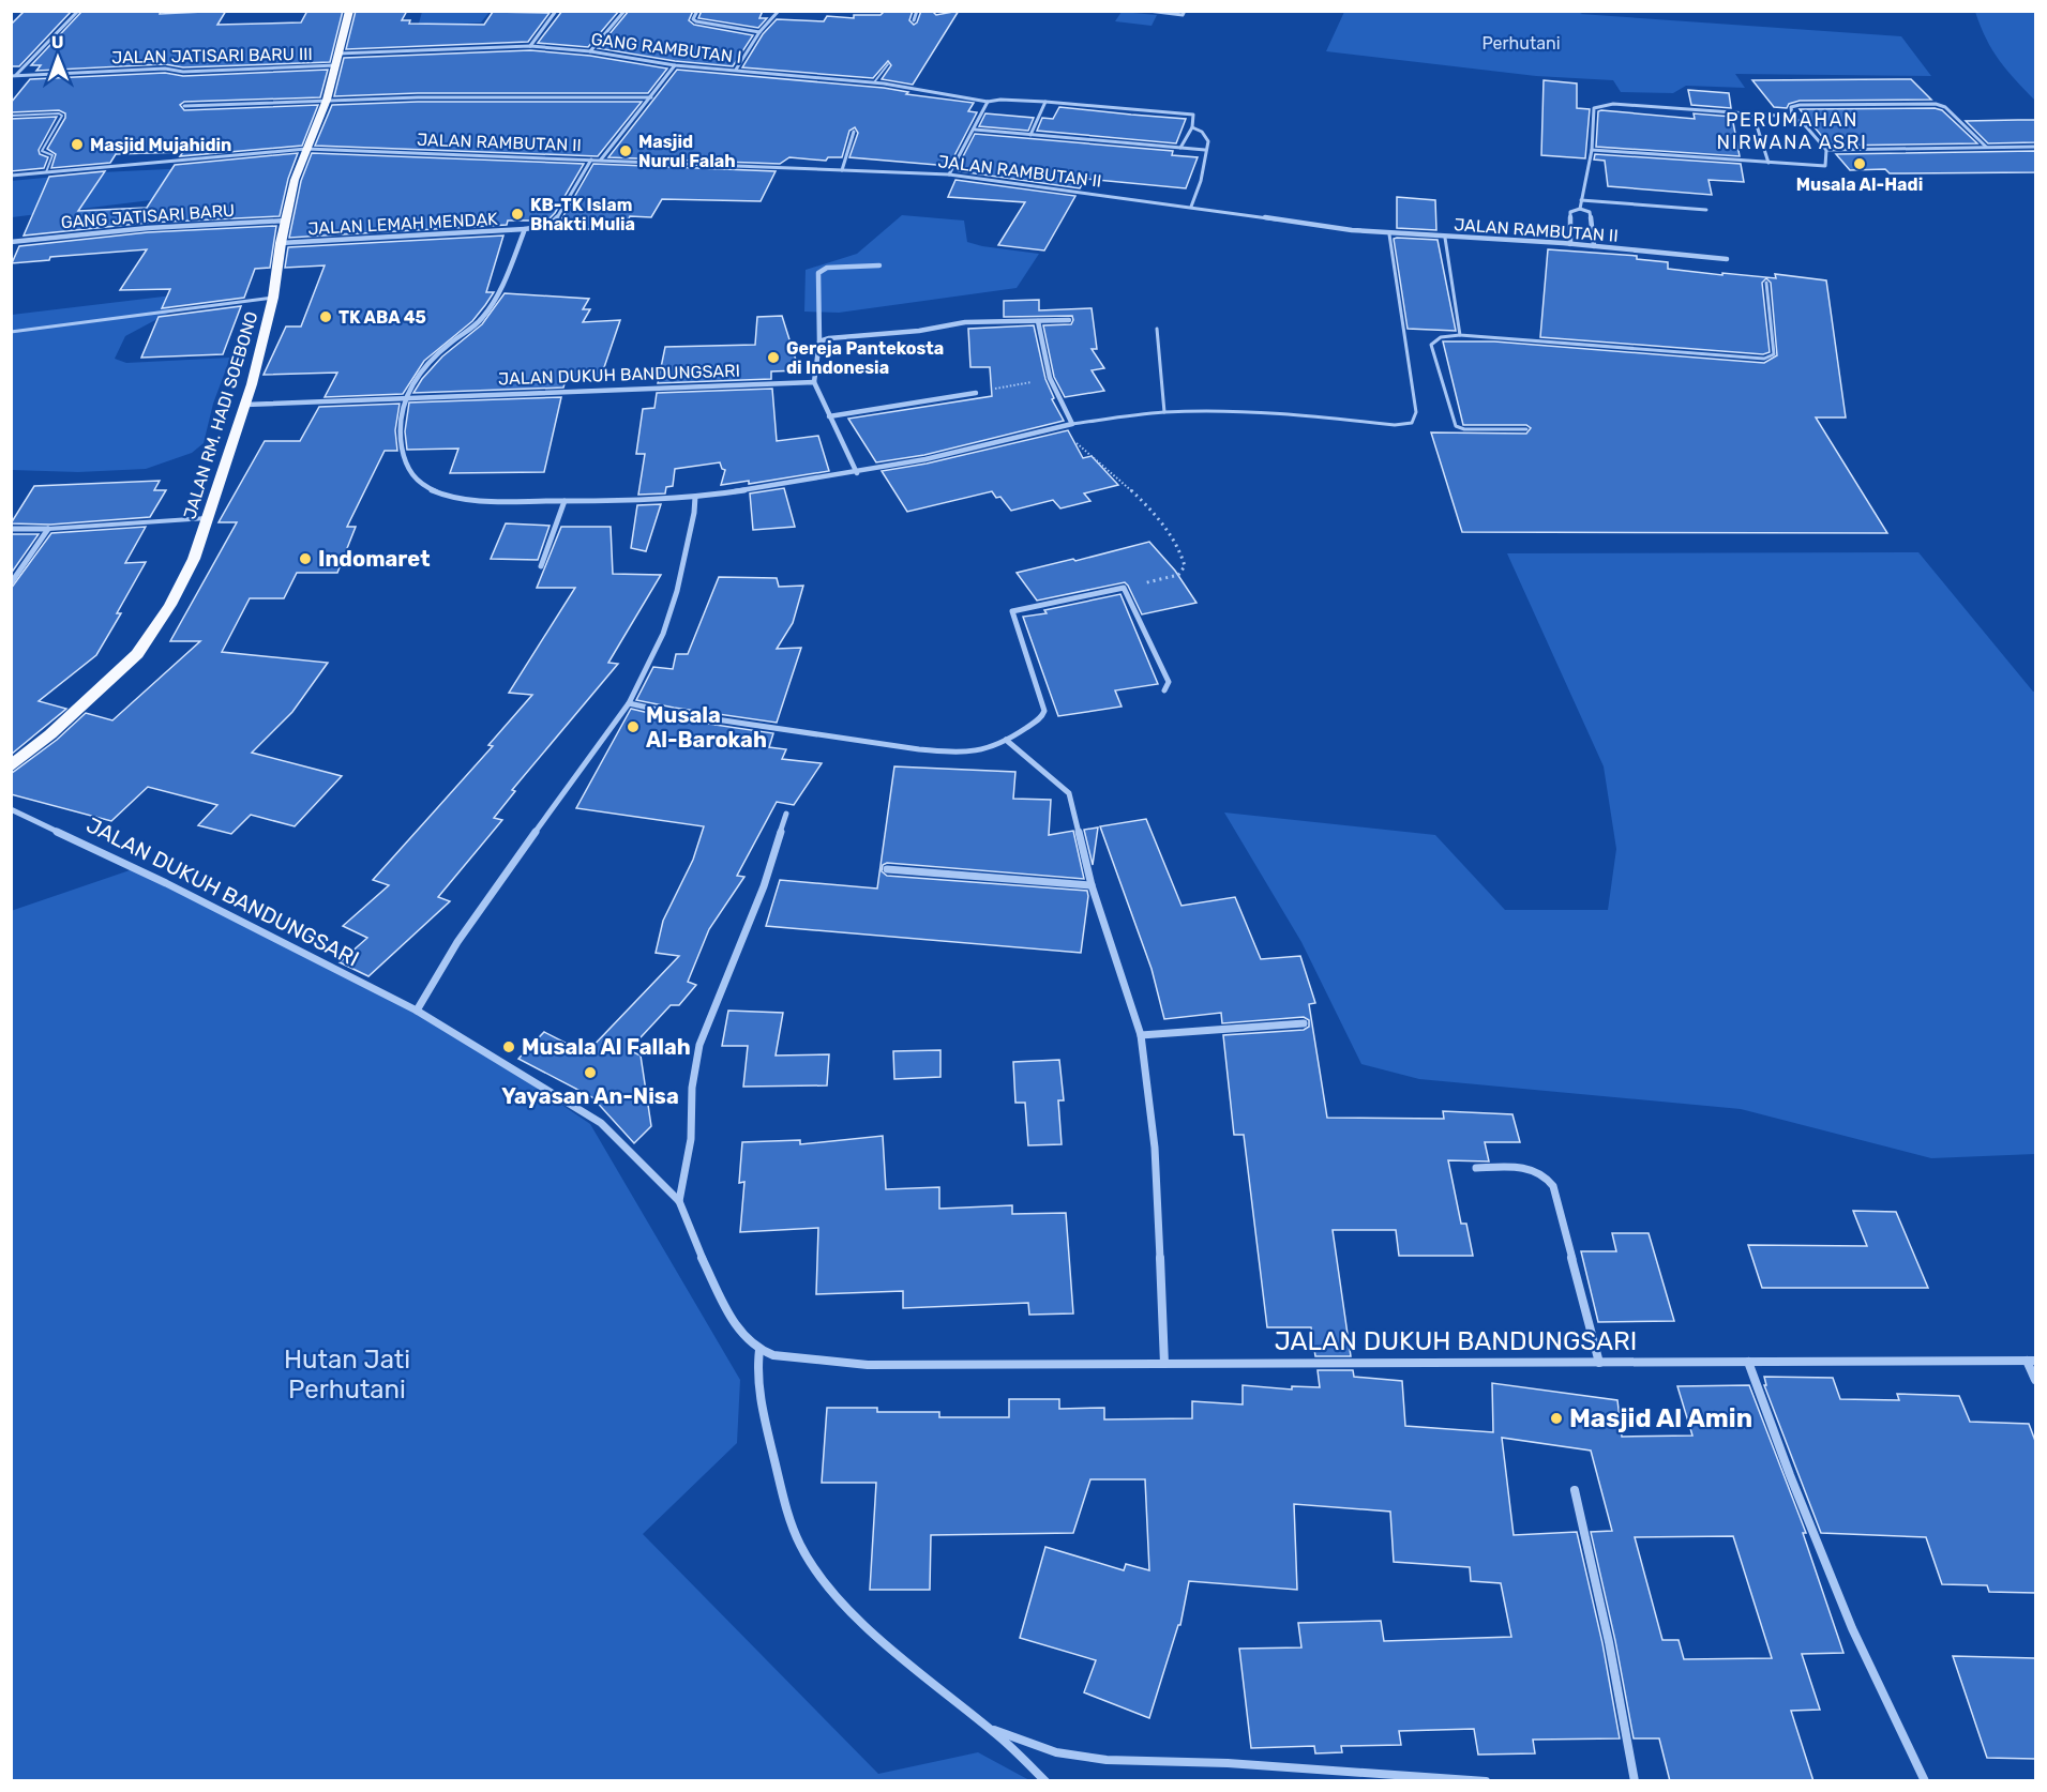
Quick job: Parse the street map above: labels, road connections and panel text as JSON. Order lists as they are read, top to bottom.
{
  "streets": {
    "main road": ["JALAN RM. HADI SOEBONO"],
    "street": [
      "GANG RAMBUTAN I",
      "JALAN JATISARI BARU III",
      "JALAN RAMBUTAN II",
      "GANG JATISARI BARU",
      "JALAN LEMAH MENDAK",
      "JALAN DUKUH BANDUNGSARI"
    ]
  },
  "crossings": [
    ["GANG RAMBUTAN I", "JALAN RM. HADI SOEBONO"],
    ["JALAN JATISARI BARU III", "JALAN RM. HADI SOEBONO"],
    ["JALAN RAMBUTAN II", "JALAN LEMAH MENDAK"],
    ["JALAN RAMBUTAN II", "JALAN RM. HADI SOEBONO"],
    ["GANG JATISARI BARU", "JALAN RM. HADI SOEBONO"],
    ["JALAN LEMAH MENDAK", "JALAN DUKUH BANDUNGSARI"],
    ["JALAN LEMAH MENDAK", "JALAN RM. HADI SOEBONO"],
    ["JALAN DUKUH BANDUNGSARI", "JALAN RM. HADI SOEBONO"]
  ],
  "districts": ["PERUMAHAN NIRWANA ASRI"],
  "parks": ["Perhutani", "Hutan Jati Perhutani"],
  "places": [
    "Masjid Mujahidin",
    "Masjid Nurul Falah",
    "Musala Al-Hadi",
    "KB-TK Islam Bhakti Mulia",
    "TK ABA 45",
    "Gereja Pantekosta di Indonesia",
    "Indomaret",
    "Musala Al-Barokah",
    "Musala Al Fallah",
    "Yayasan An-Nisa",
    "Masjid Al Amin"
  ],
  "north": "top"
}
